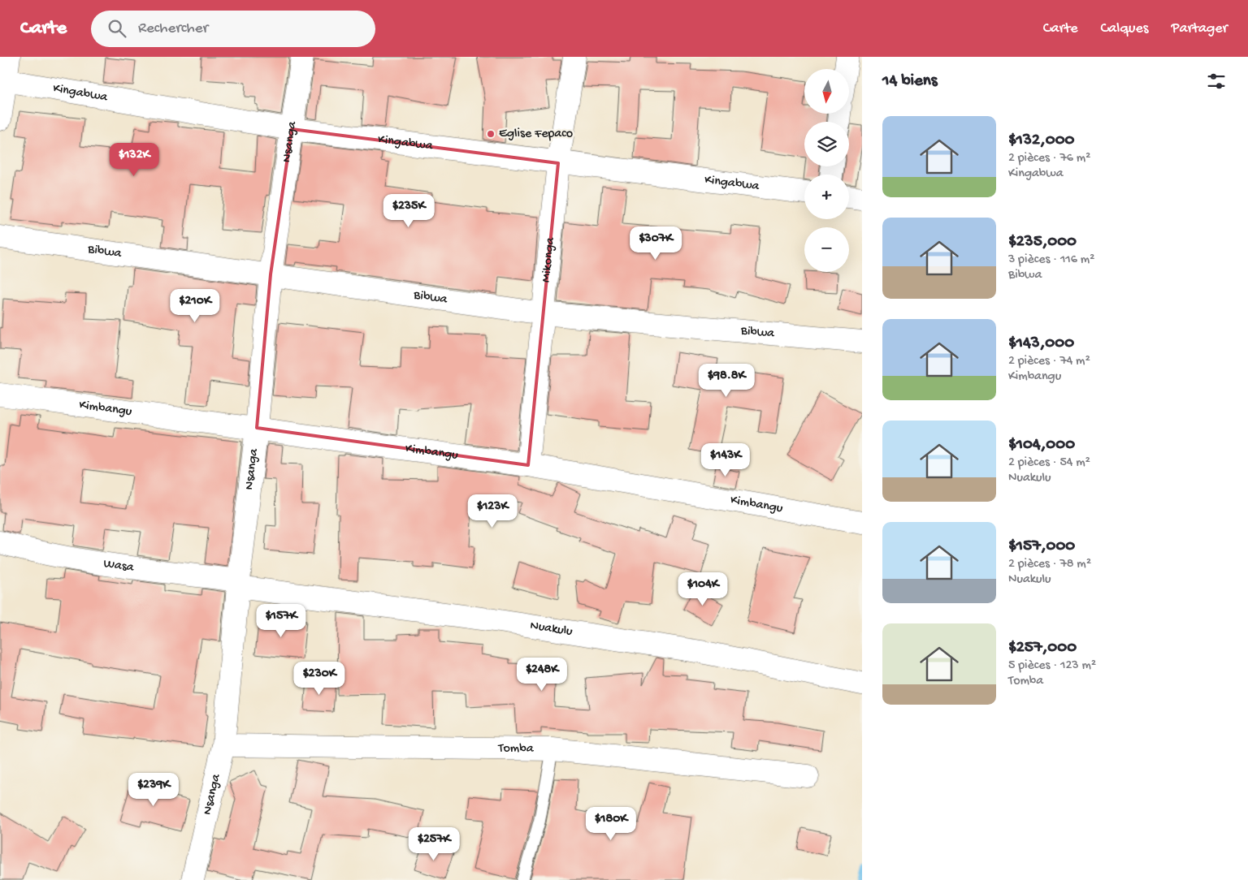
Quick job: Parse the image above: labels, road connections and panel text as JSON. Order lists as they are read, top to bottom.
{
  "streets": {
    "street": [
      "Kingabwa",
      "Nsanga",
      "Bibwa",
      "Mikonga",
      "Kimbangu",
      "Wasa",
      "Nuakulu",
      "Tomba"
    ]
  },
  "crossings": [
    ["Kingabwa", "Nsanga"],
    ["Kingabwa", "Mikonga"],
    ["Nsanga", "Bibwa"],
    ["Nsanga", "Kimbangu"],
    ["Nsanga", "Wasa"],
    ["Nsanga", "Nuakulu"],
    ["Nsanga", "Tomba"],
    ["Bibwa", "Mikonga"],
    ["Mikonga", "Kimbangu"],
    ["Wasa", "Nuakulu"]
  ],
  "places": ["Eglise Fepaco"],
  "north": "bottom",
  "page": {
    "header": "Carte",
    "search": "Rechercher",
    "nav": ["Carte", "Calques", "Partager"],
    "heading": "14 biens",
    "map_buttons": ["+", "−"],
    "list": [
      {
        "name": "$132,000",
        "note": "2 pièces · 76 m² · Kingabwa"
      },
      {
        "name": "$235,000",
        "note": "3 pièces · 116 m² · Bibwa"
      },
      {
        "name": "$143,000",
        "note": "2 pièces · 74 m² · Kimbangu"
      },
      {
        "name": "$104,000",
        "note": "2 pièces · 54 m² · Nuakulu"
      },
      {
        "name": "$157,000",
        "note": "2 pièces · 78 m² · Nuakulu"
      },
      {
        "name": "$257,000",
        "note": "5 pièces · 123 m² · Tomba"
      }
    ],
    "price": [
      "$132K",
      "$235K",
      "$307K",
      "$210K",
      "$98.8K",
      "$143K",
      "$123K",
      "$104K",
      "$157K",
      "$248K",
      "$230K",
      "$239K",
      "$180K",
      "$257K"
    ]
  }
}
